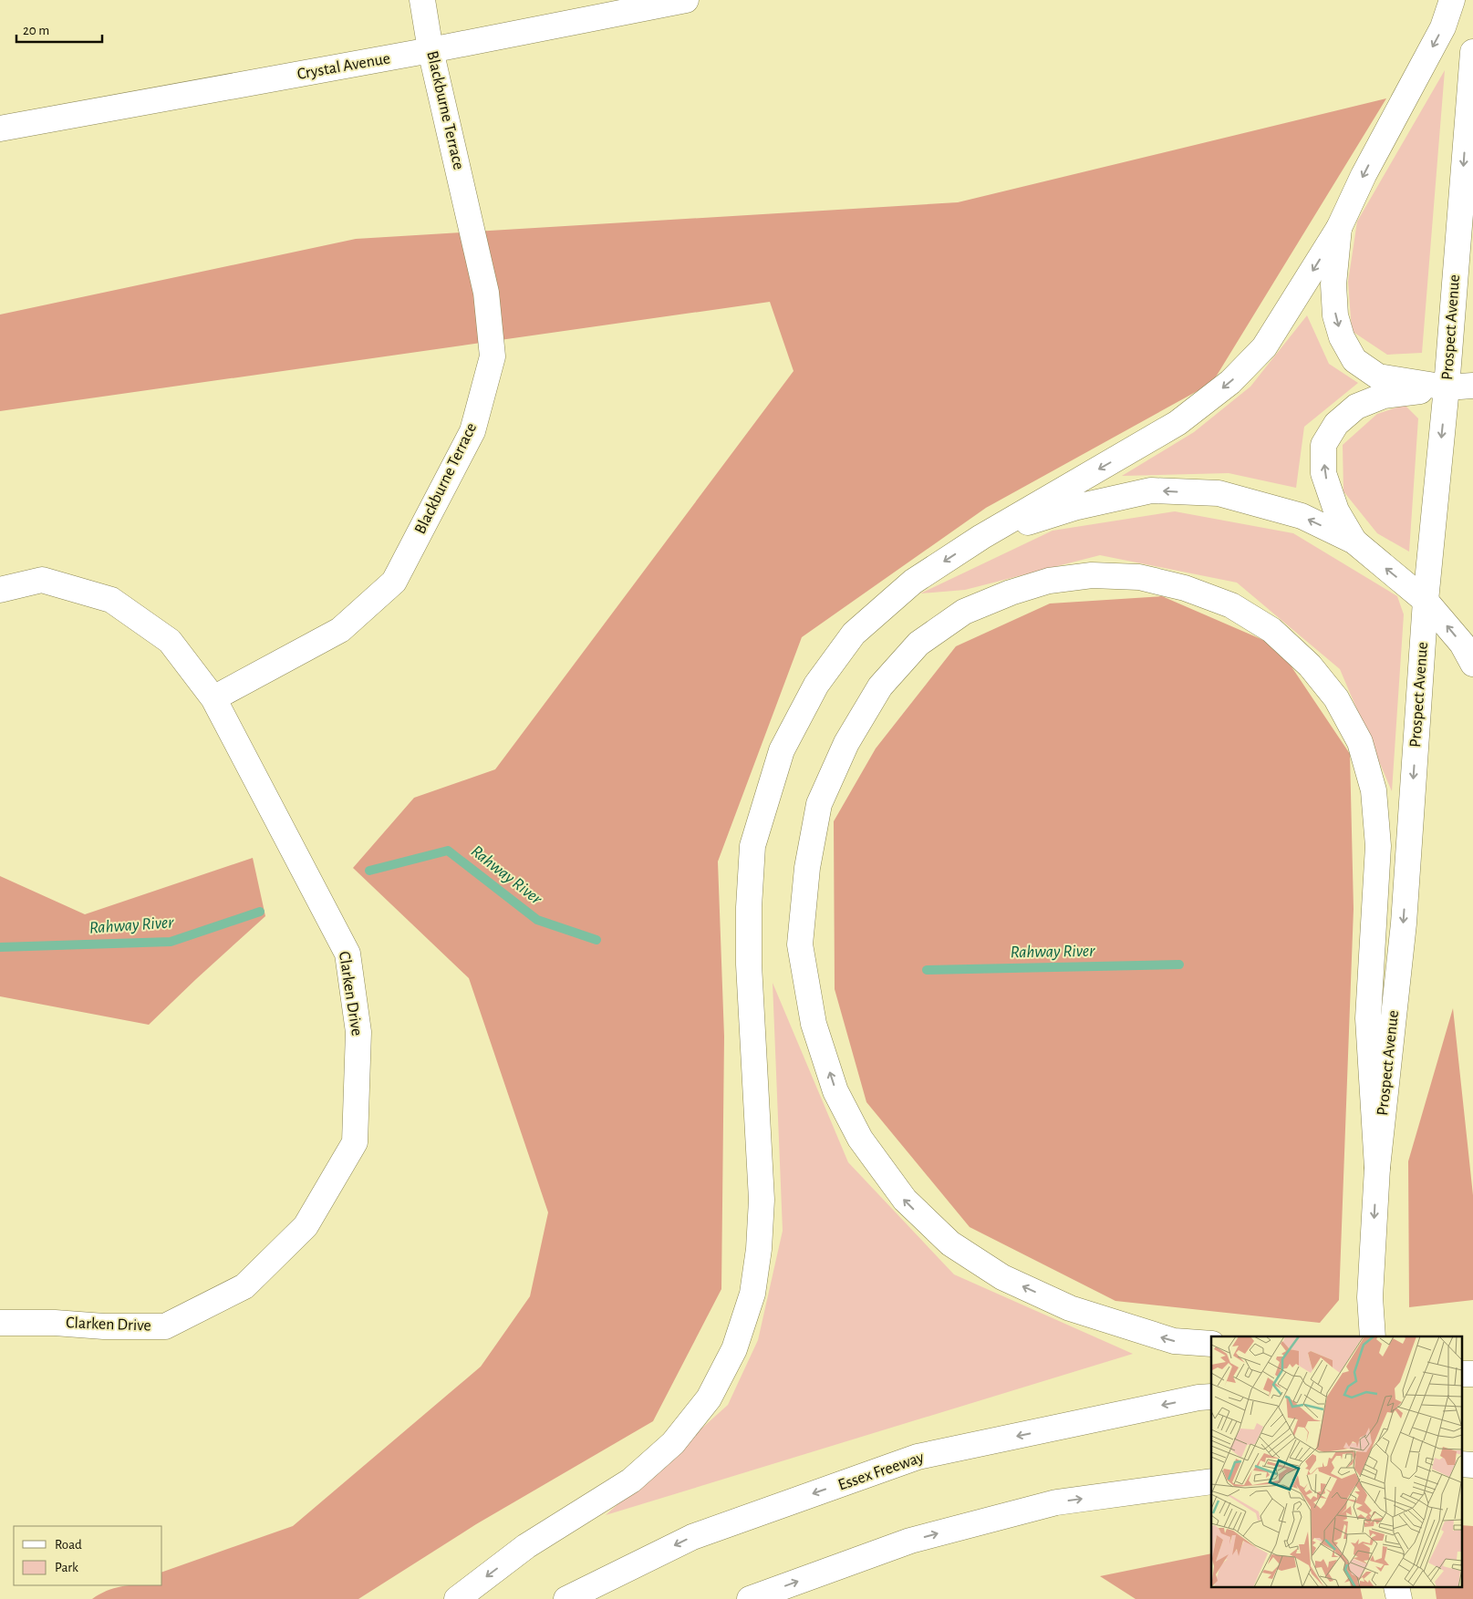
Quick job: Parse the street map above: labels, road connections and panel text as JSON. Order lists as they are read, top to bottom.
{
  "streets": {
    "main road": [
      "Crystal Avenue",
      "Blackburne Terrace",
      "Prospect Avenue",
      "Clarken Drive",
      "Essex Freeway"
    ]
  },
  "crossings": [
    ["Crystal Avenue", "Blackburne Terrace"],
    ["Blackburne Terrace", "Clarken Drive"]
  ],
  "one_way": ["Prospect Avenue"],
  "water": ["Rahway River"],
  "legend": ["Road", "Park"],
  "scale_bar": "20 m"
}
